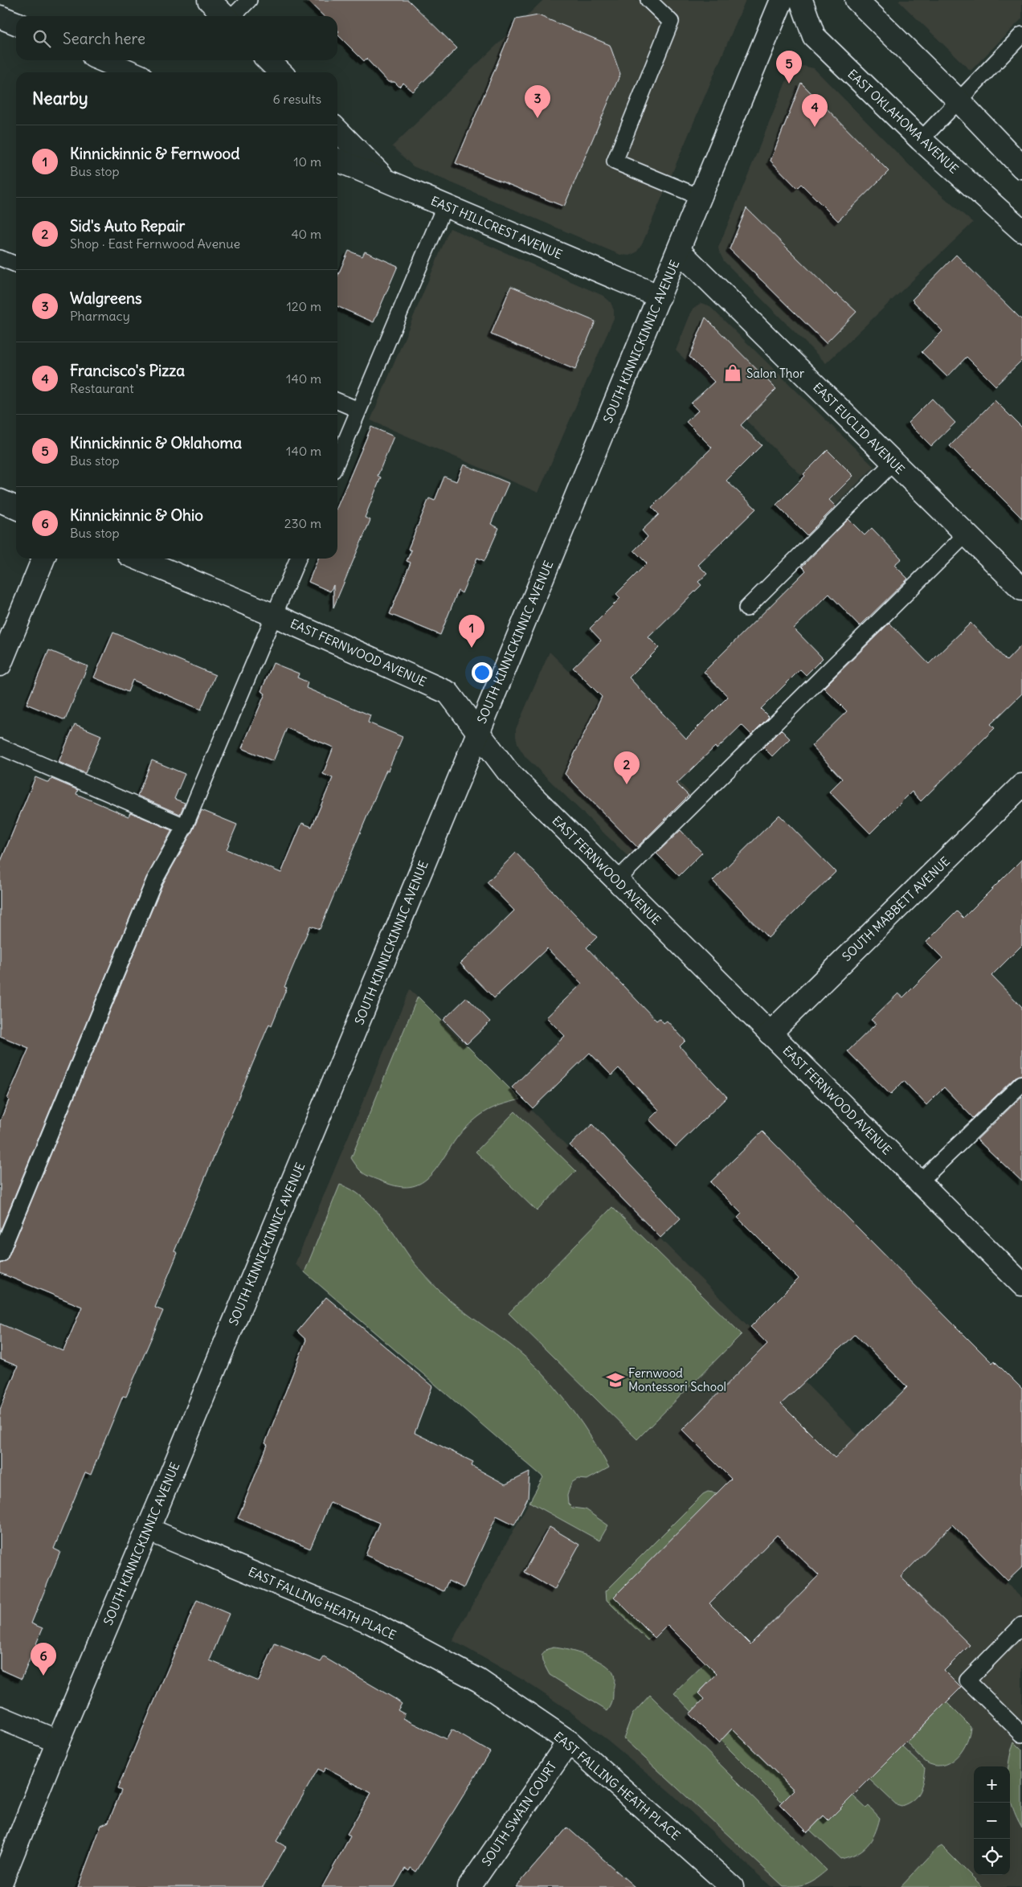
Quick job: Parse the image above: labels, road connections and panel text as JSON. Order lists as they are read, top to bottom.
{
  "streets": {
    "street": [
      "EAST OKLAHOMA AVENUE",
      "EAST HILLCREST AVENUE",
      "SOUTH KINNICKINNIC AVENUE",
      "EAST EUCLID AVENUE",
      "EAST FERNWOOD AVENUE",
      "SOUTH MABBETT AVENUE",
      "EAST FALLING HEATH PLACE",
      "SOUTH SWAIN COURT"
    ]
  },
  "crossings": [
    ["EAST HILLCREST AVENUE", "SOUTH KINNICKINNIC AVENUE"],
    ["SOUTH KINNICKINNIC AVENUE", "EAST EUCLID AVENUE"],
    ["SOUTH KINNICKINNIC AVENUE", "EAST FERNWOOD AVENUE"],
    ["SOUTH KINNICKINNIC AVENUE", "EAST FALLING HEATH PLACE"],
    ["EAST FERNWOOD AVENUE", "SOUTH MABBETT AVENUE"],
    ["EAST FALLING HEATH PLACE", "SOUTH SWAIN COURT"]
  ],
  "places": {
    "shop": ["Salon Thor"],
    "school or university": ["Fernwood Montessori School"]
  },
  "page": {
    "search": "Search here",
    "pins": [
      "5",
      "3",
      "4",
      "1",
      "2",
      "6"
    ],
    "heading": ["Nearby", "6 results"],
    "list": [
      {
        "mark": "1",
        "name": "Kinnickinnic & Fernwood",
        "note": "Bus stop",
        "value": "10 m"
      },
      {
        "mark": "2",
        "name": "Sid's Auto Repair",
        "note": "Shop · East Fernwood Avenue",
        "value": "40 m"
      },
      {
        "mark": "3",
        "name": "Walgreens",
        "note": "Pharmacy",
        "value": "120 m"
      },
      {
        "mark": "4",
        "name": "Francisco's Pizza",
        "note": "Restaurant",
        "value": "140 m"
      },
      {
        "mark": "5",
        "name": "Kinnickinnic & Oklahoma",
        "note": "Bus stop",
        "value": "140 m"
      },
      {
        "mark": "6",
        "name": "Kinnickinnic & Ohio",
        "note": "Bus stop",
        "value": "230 m"
      }
    ],
    "map_buttons": ["+", "−"]
  }
}
